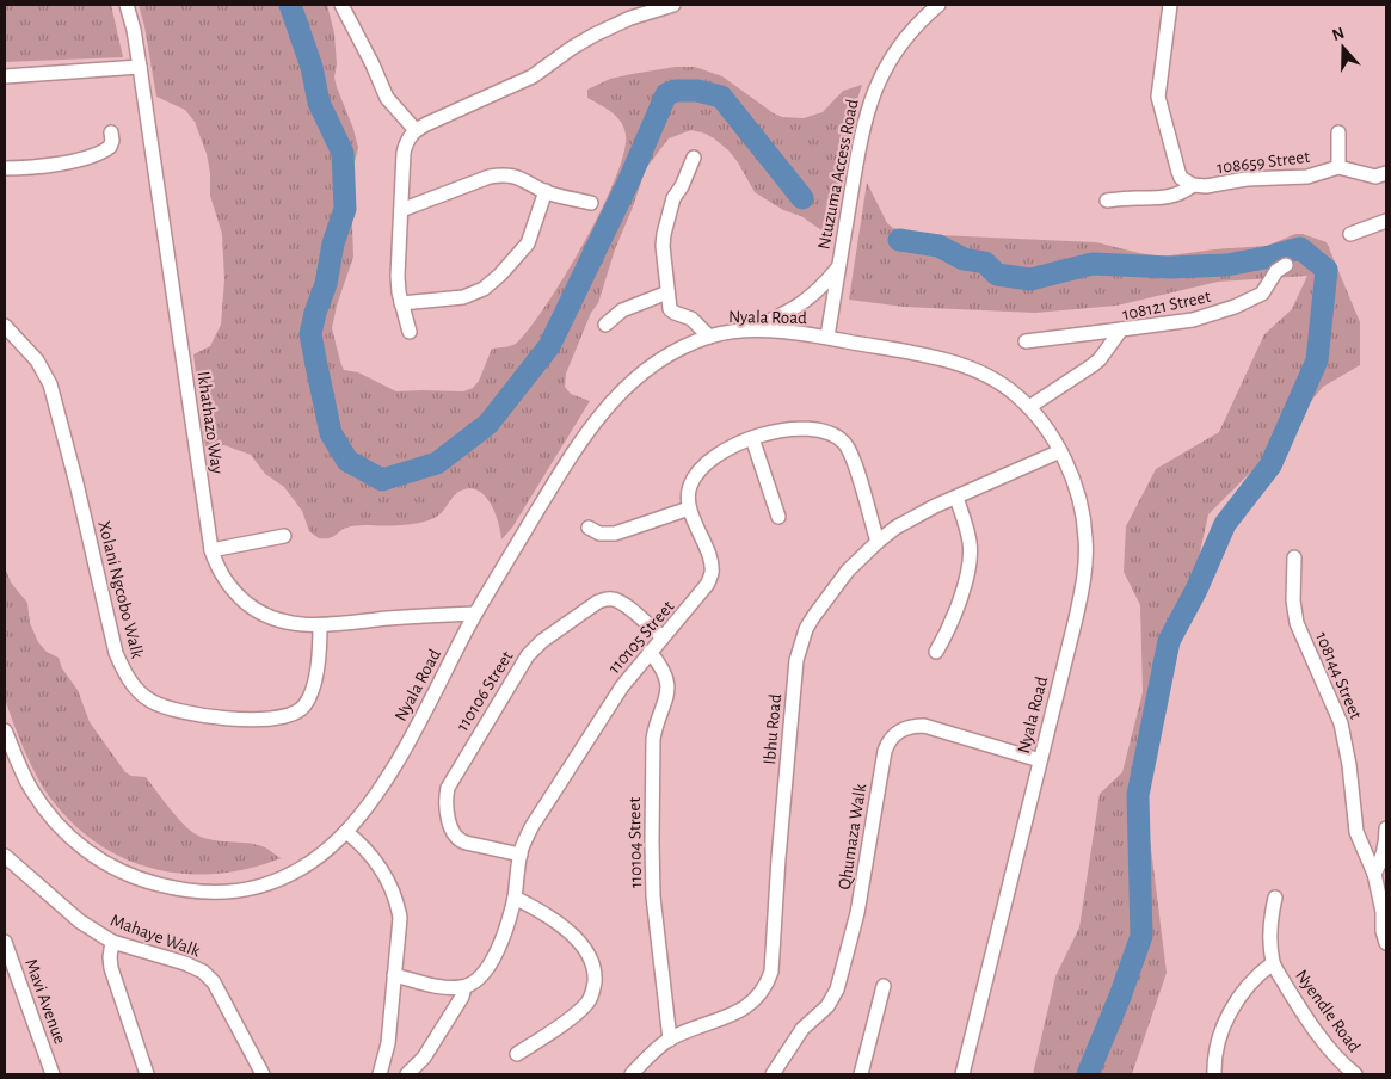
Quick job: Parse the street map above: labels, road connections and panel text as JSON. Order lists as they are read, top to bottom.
{
  "streets": {
    "street": [
      "108659 Street",
      "Ntuzuma Access Road",
      "108121 Street",
      "Nyala Road",
      "Ikhathazo Way",
      "Xolani Ngcobo Walk",
      "110105 Street",
      "108144 Street",
      "110106 Street",
      "Ibhu Road",
      "Qhumaza Walk",
      "110104 Street",
      "Mahaye Walk",
      "Mavi Avenue",
      "Nyendle Road"
    ]
  },
  "crossings": [
    ["Ntuzuma Access Road", "Nyala Road"],
    ["108121 Street", "Nyala Road"],
    ["Nyala Road", "Ikhathazo Way"],
    ["Nyala Road", "Ibhu Road"],
    ["Nyala Road", "Qhumaza Walk"],
    ["Ikhathazo Way", "Xolani Ngcobo Walk"],
    ["110105 Street", "110106 Street"],
    ["110105 Street", "110104 Street"],
    ["Ibhu Road", "110104 Street"]
  ],
  "north": "top"
}
